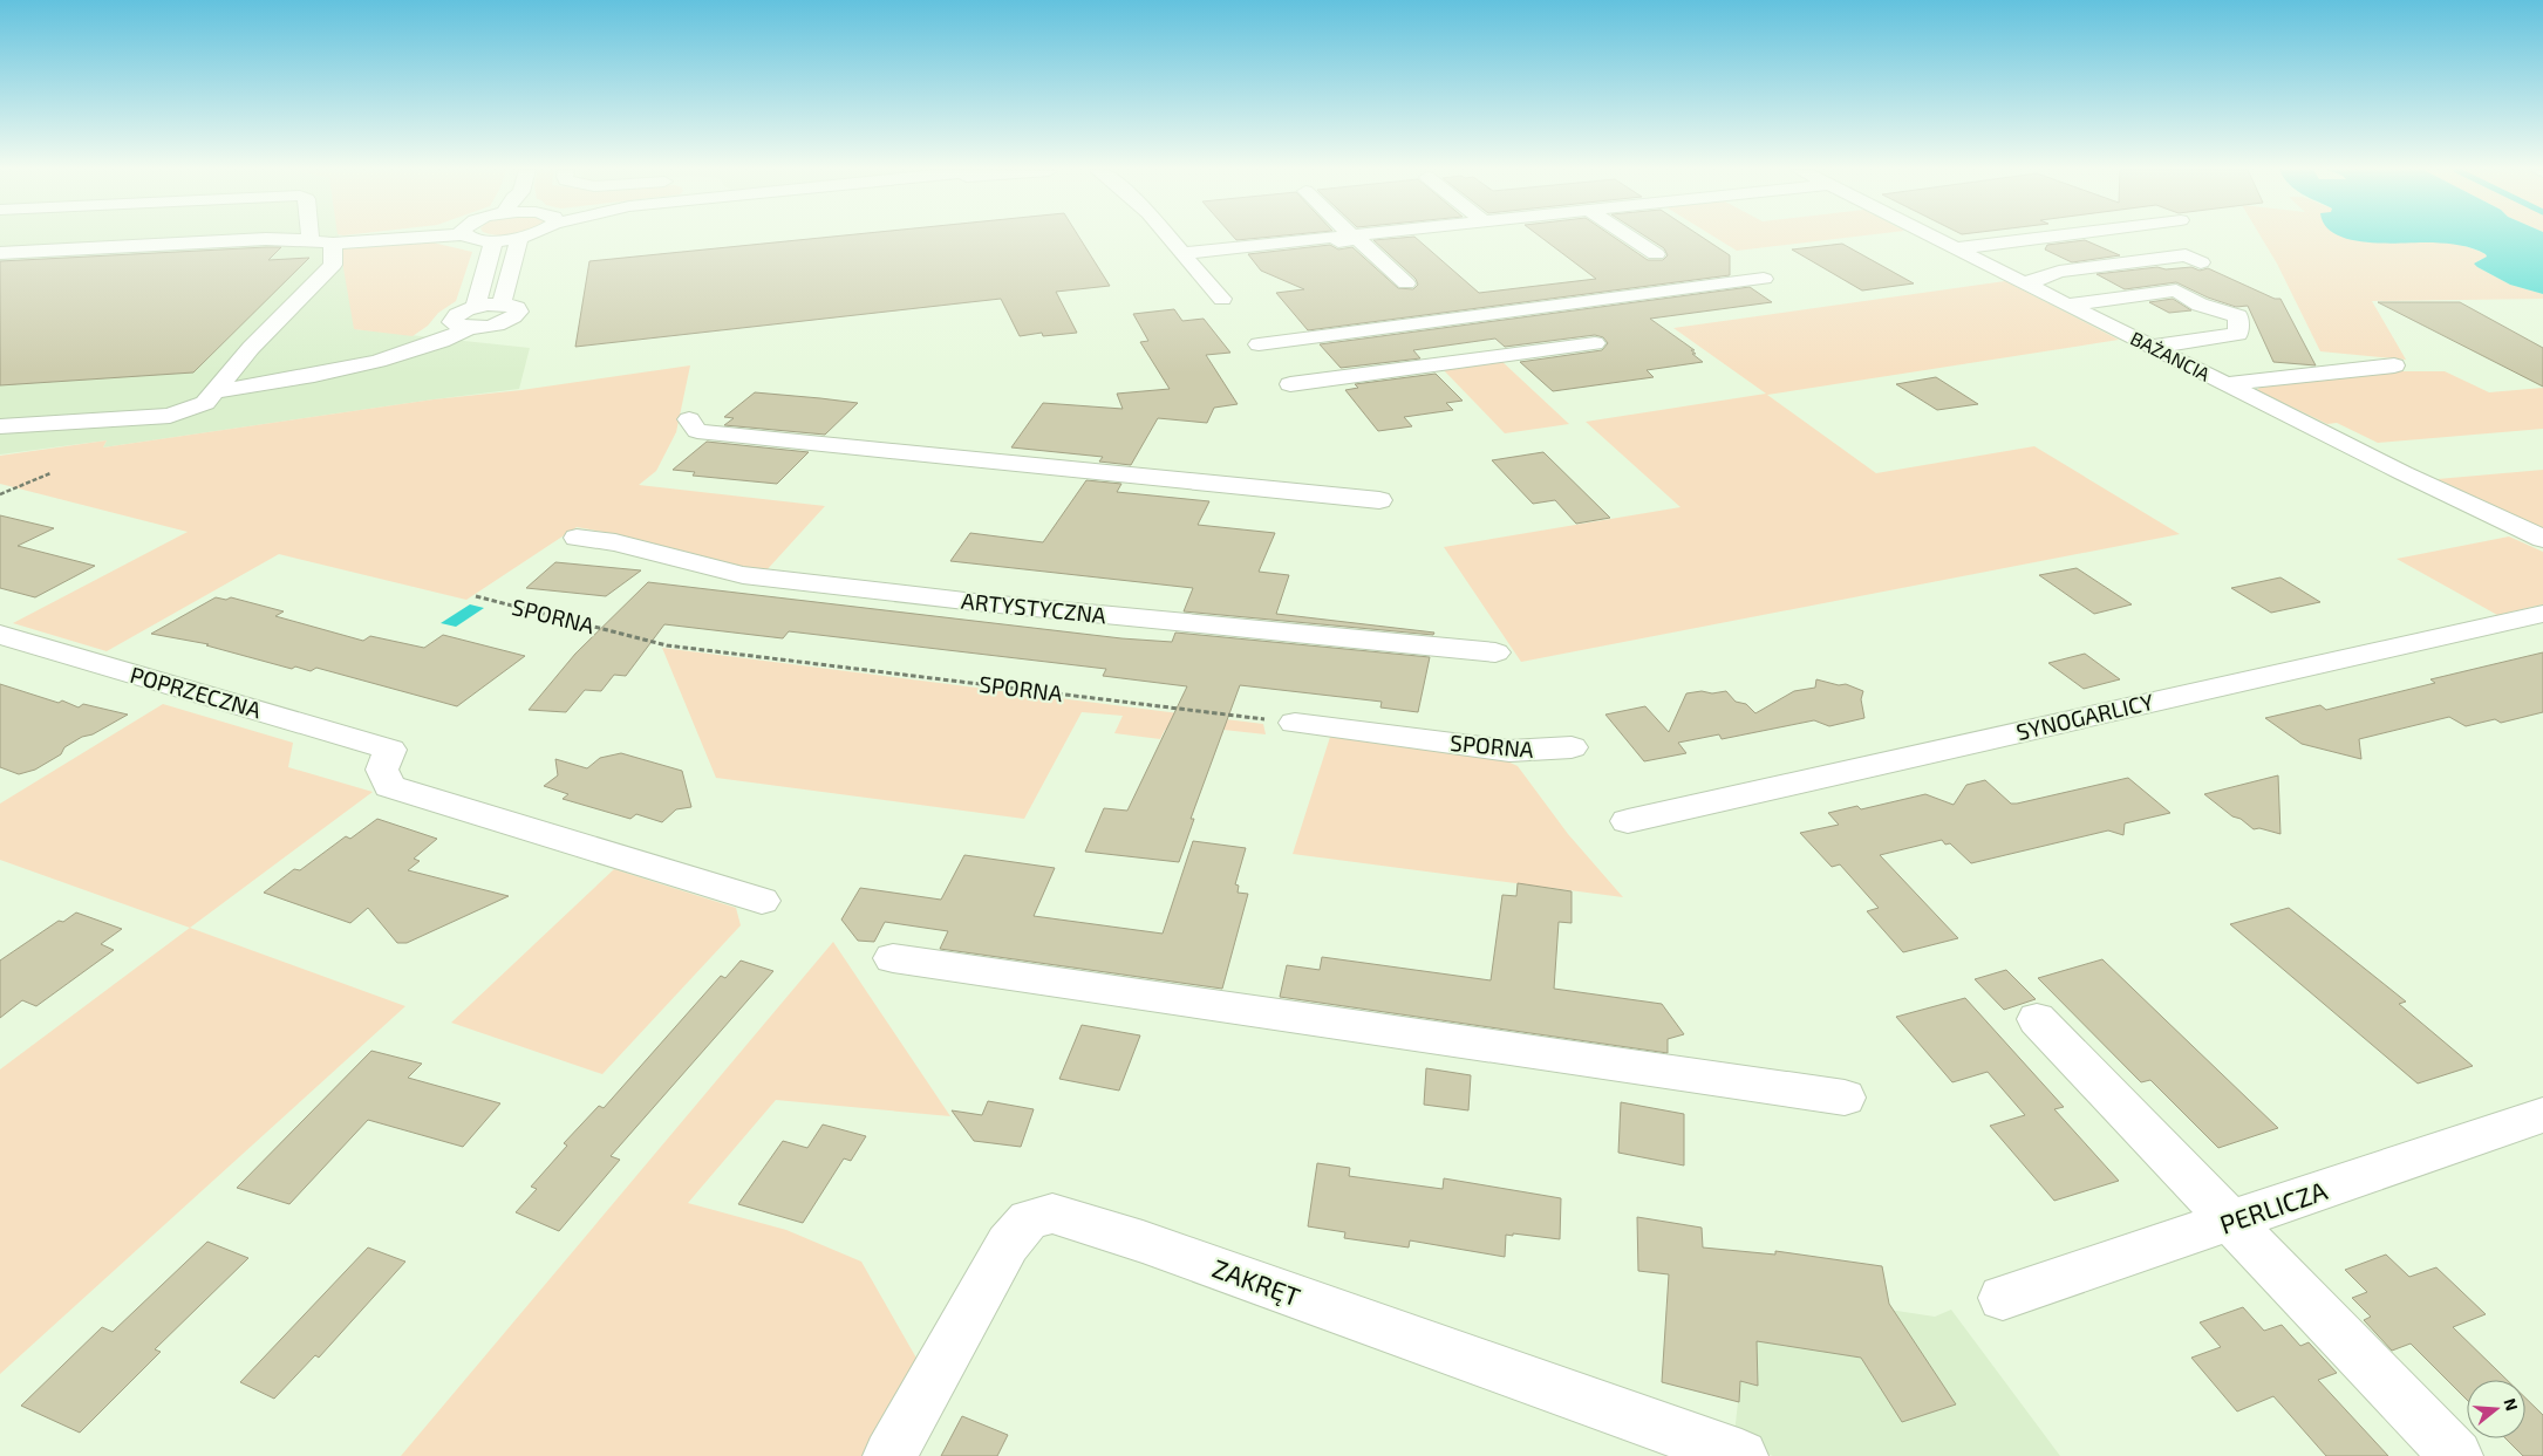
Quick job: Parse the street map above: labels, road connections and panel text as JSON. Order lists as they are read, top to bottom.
{
  "streets": {
    "street": [
      "BAŻANCIA",
      "ARTYSTYCZNA",
      "SPORNA",
      "POPRZECZNA",
      "SYNOGARLICY",
      "PERLICZA",
      "ZAKRĘT"
    ]
  },
  "north": "right"
}
